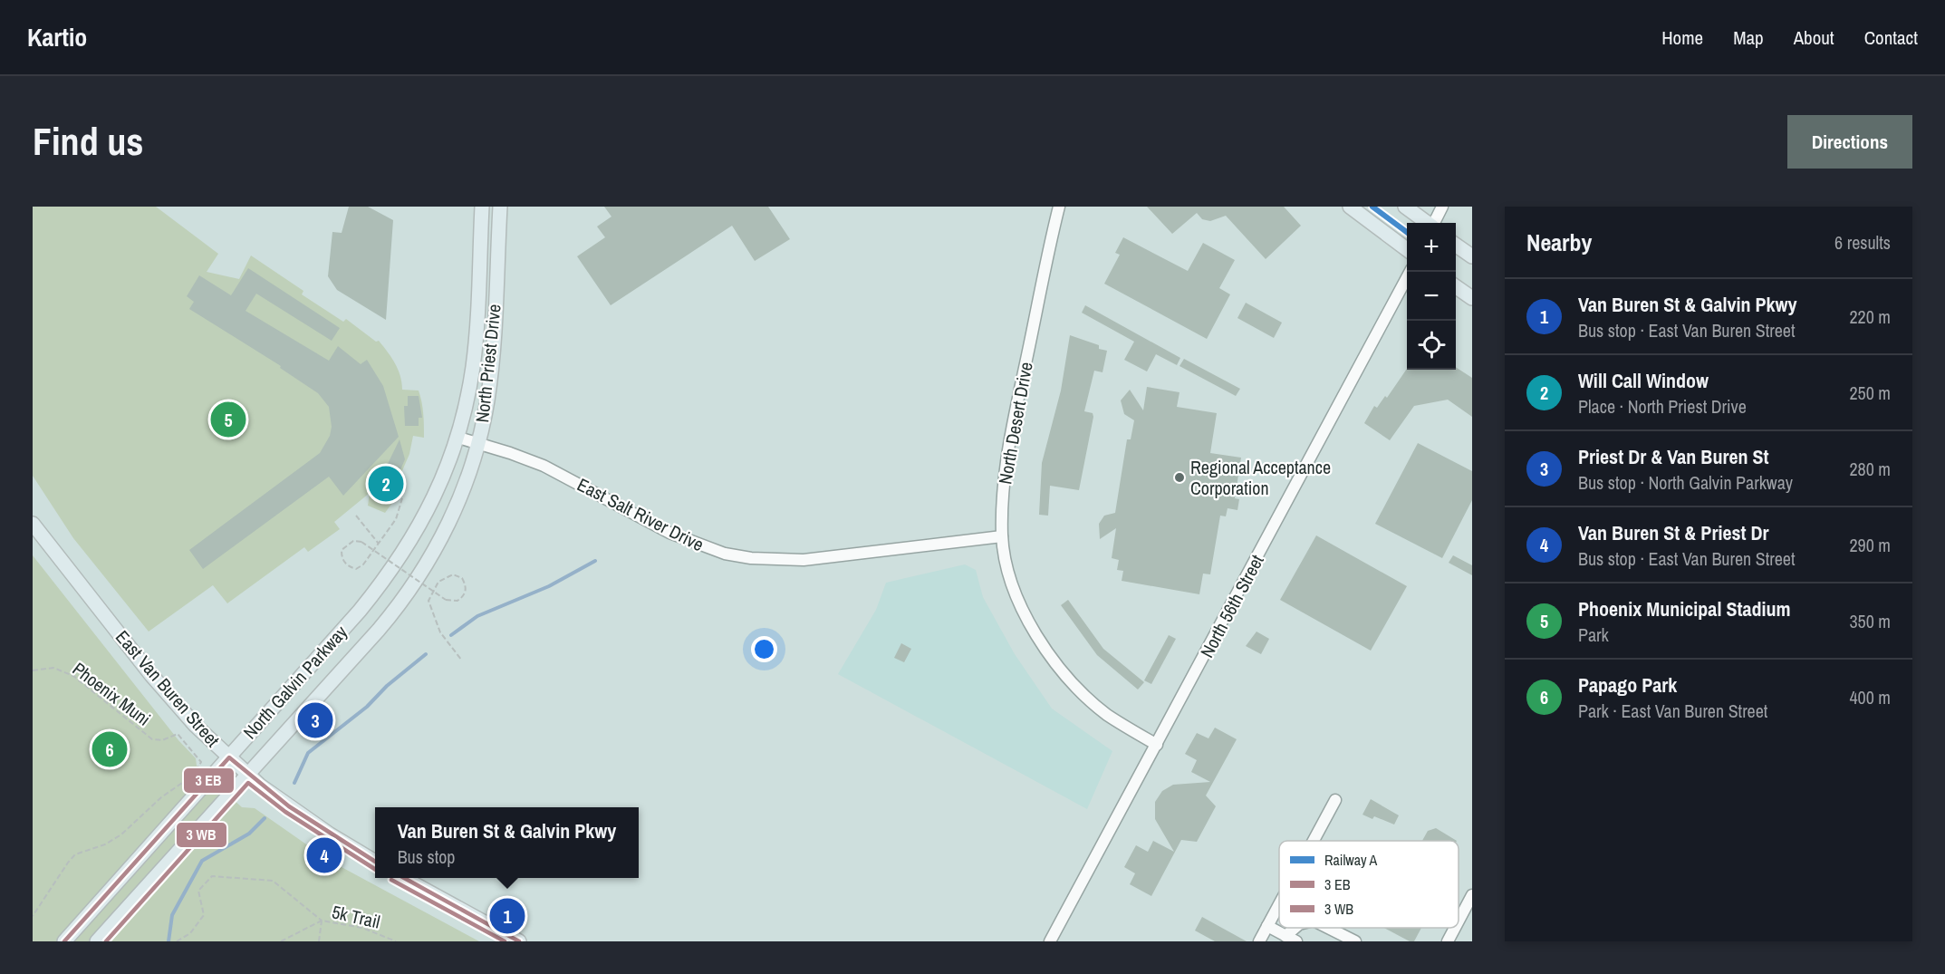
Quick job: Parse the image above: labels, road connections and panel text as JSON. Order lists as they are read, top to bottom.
{
  "streets": {
    "main road": ["North Priest Drive", "North Galvin Parkway", "East Van Buren Street"],
    "street": ["North Desert Drive", "East Salt River Drive", "North 56th Street"],
    "path": ["Phoenix Muni", "5k Trail"]
  },
  "crossings": [
    ["North Priest Drive", "East Salt River Drive"],
    ["North Priest Drive", "North Galvin Parkway"],
    ["North Desert Drive", "East Salt River Drive"],
    ["North Desert Drive", "North 56th Street"],
    ["North Galvin Parkway", "East Van Buren Street"]
  ],
  "places": ["Regional Acceptance Corporation"],
  "lines": ["rail line A"],
  "legend": ["Railway A", "3 EB", "3 WB"],
  "page": {
    "header": "Kartio",
    "nav": [
      "Home",
      "Map",
      "About",
      "Contact"
    ],
    "buttons": "Directions",
    "title": "Find us",
    "heading": ["Nearby", "6 results"],
    "map_buttons": ["+", "−"],
    "list": [
      {
        "mark": "1",
        "name": "Van Buren St & Galvin Pkwy",
        "note": "Bus stop · East Van Buren Street",
        "value": "220 m"
      },
      {
        "mark": "2",
        "name": "Will Call Window",
        "note": "Place · North Priest Drive",
        "value": "250 m"
      },
      {
        "mark": "3",
        "name": "Priest Dr & Van Buren St",
        "note": "Bus stop · North Galvin Parkway",
        "value": "280 m"
      },
      {
        "mark": "4",
        "name": "Van Buren St & Priest Dr",
        "note": "Bus stop · East Van Buren Street",
        "value": "290 m"
      },
      {
        "mark": "5",
        "name": "Phoenix Municipal Stadium",
        "note": "Park",
        "value": "350 m"
      },
      {
        "mark": "6",
        "name": "Papago Park",
        "note": "Park · East Van Buren Street",
        "value": "400 m"
      }
    ],
    "pins": [
      "5",
      "2",
      "3",
      "6",
      "4",
      "1"
    ],
    "popup": ["Van Buren St & Galvin Pkwy", "Bus stop"]
  }
}
